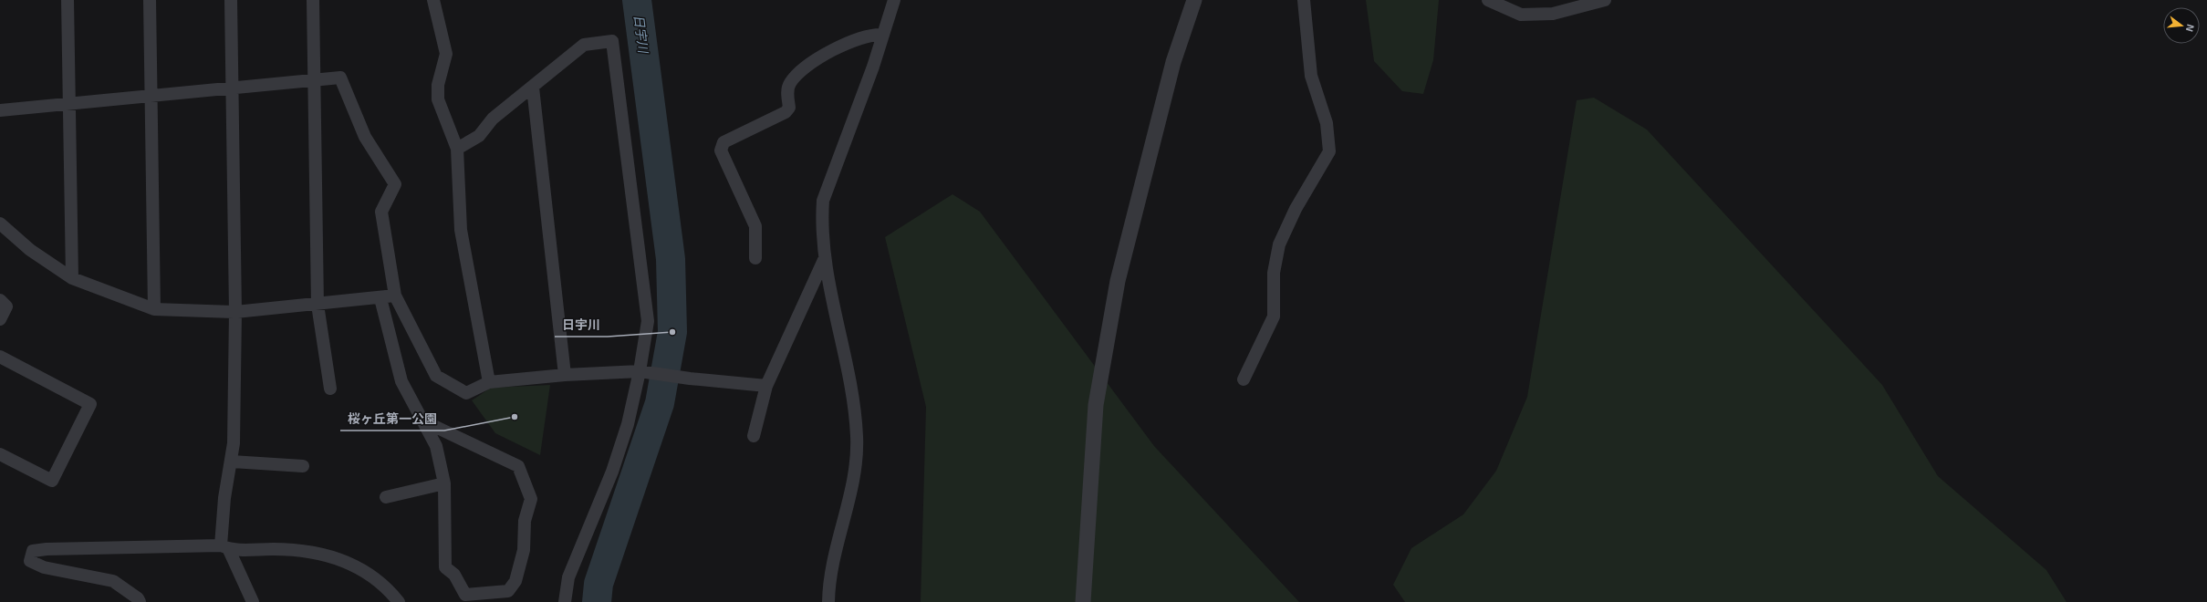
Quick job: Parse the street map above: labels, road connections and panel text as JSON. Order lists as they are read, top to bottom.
{
  "water": ["日宇川"],
  "places": ["日宇川", "桜ヶ丘第一公園"],
  "north": "right"
}
